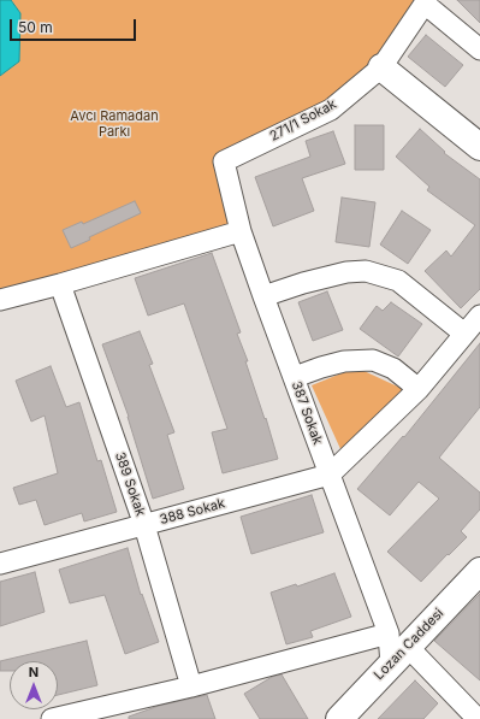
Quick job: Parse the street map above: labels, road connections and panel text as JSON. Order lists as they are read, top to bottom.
{
  "streets": {
    "street": [
      "271/1 Sokak",
      "387 Sokak",
      "389 Sokak",
      "388 Sokak",
      "Lozan Caddesi"
    ]
  },
  "crossings": [
    ["271/1 Sokak", "387 Sokak"],
    ["387 Sokak", "388 Sokak"],
    ["387 Sokak", "Lozan Caddesi"],
    ["389 Sokak", "388 Sokak"]
  ],
  "parks": ["Avcı Ramadan Parkı"],
  "scale_bar": "50 m",
  "north": "top"
}
